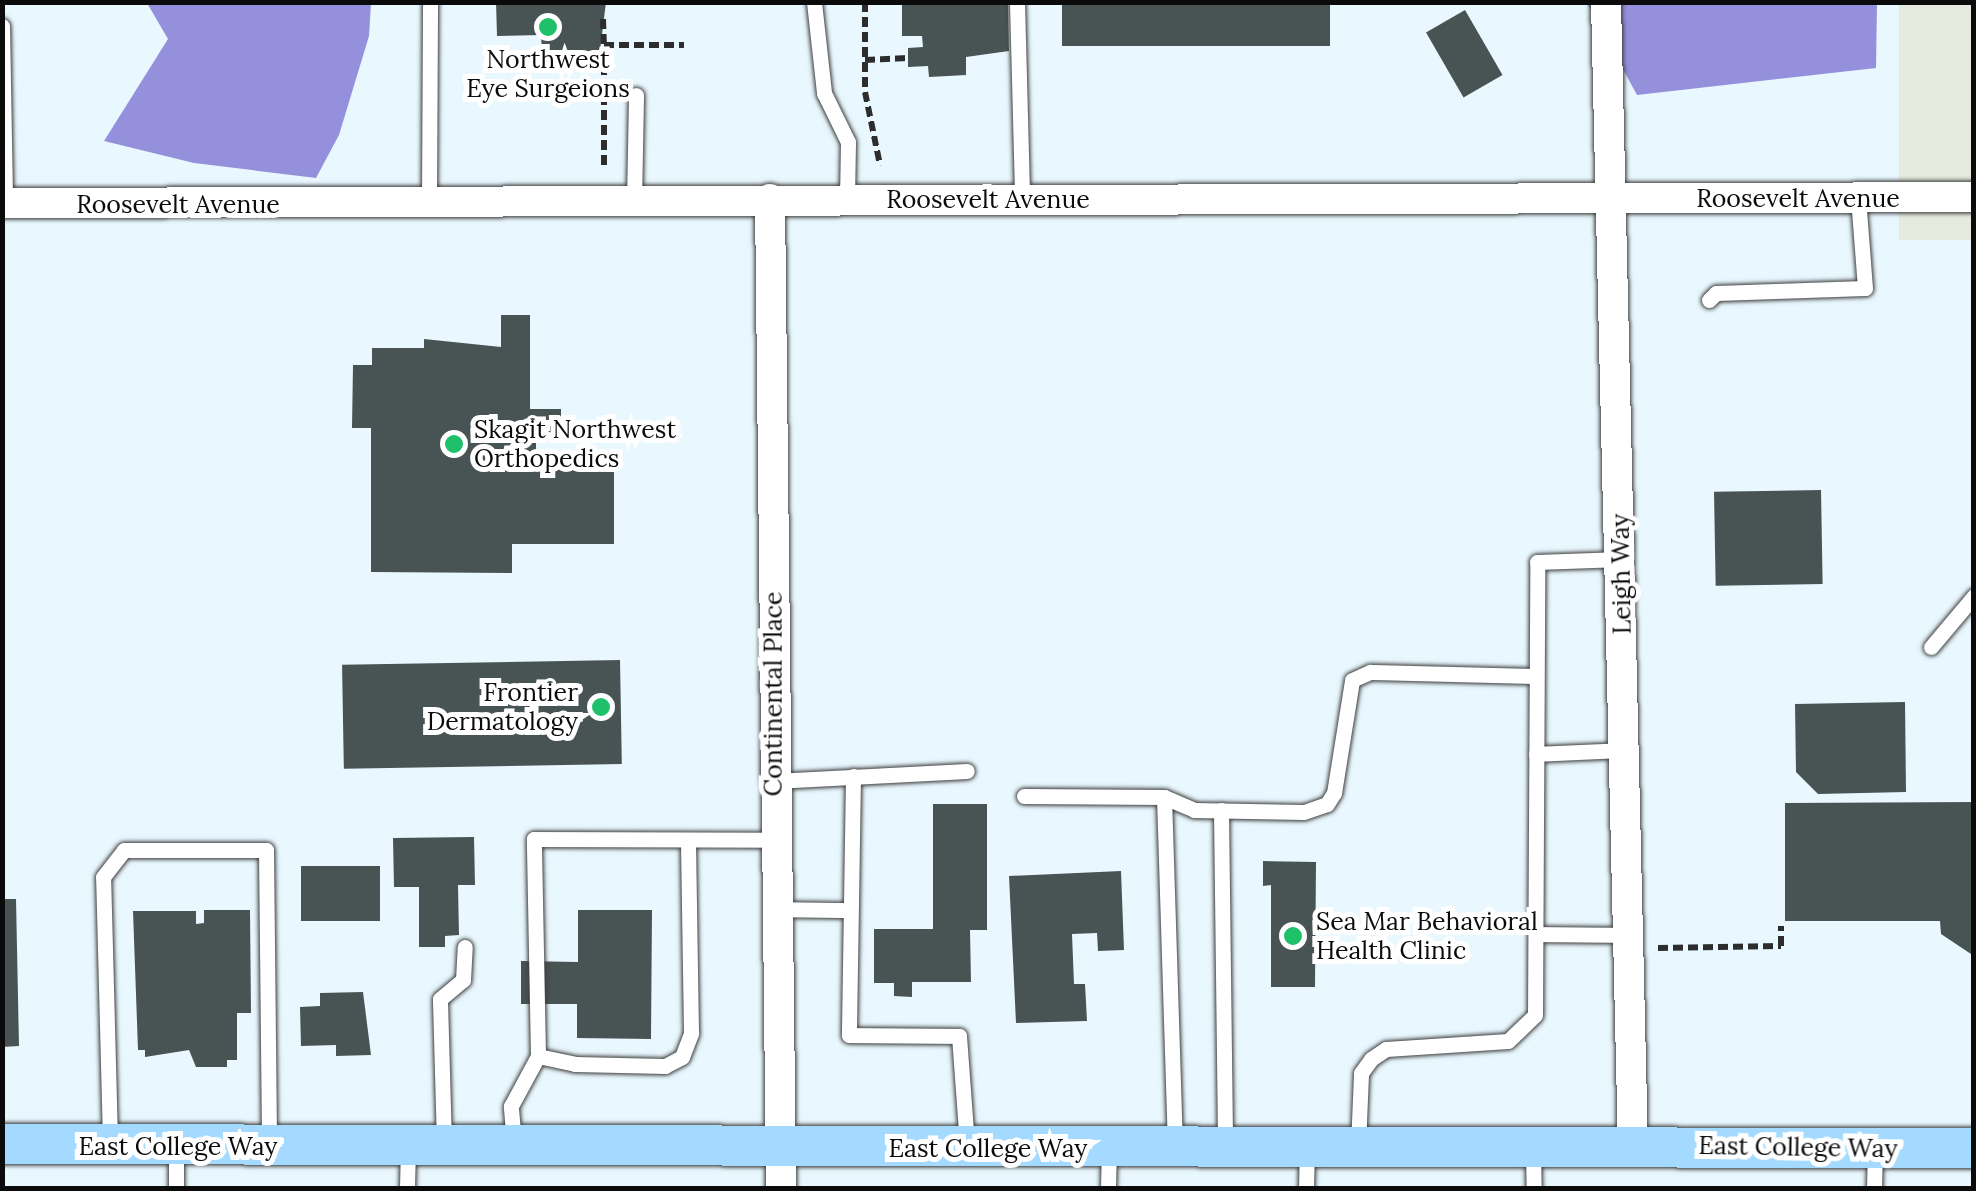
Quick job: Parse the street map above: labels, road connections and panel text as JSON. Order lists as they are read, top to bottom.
{
  "streets": {
    "main road": ["East College Way"],
    "street": ["Roosevelt Avenue", "Leigh Way", "Continental Place"]
  },
  "crossings": [
    ["Roosevelt Avenue", "Leigh Way"],
    ["Roosevelt Avenue", "Continental Place"],
    ["Leigh Way", "East College Way"],
    ["Continental Place", "East College Way"]
  ],
  "places": [
    "Northwest Eye Surgeions",
    "Skagit Northwest Orthopedics",
    "Frontier Dermatology",
    "Sea Mar Behavioral Health Clinic"
  ]
}
